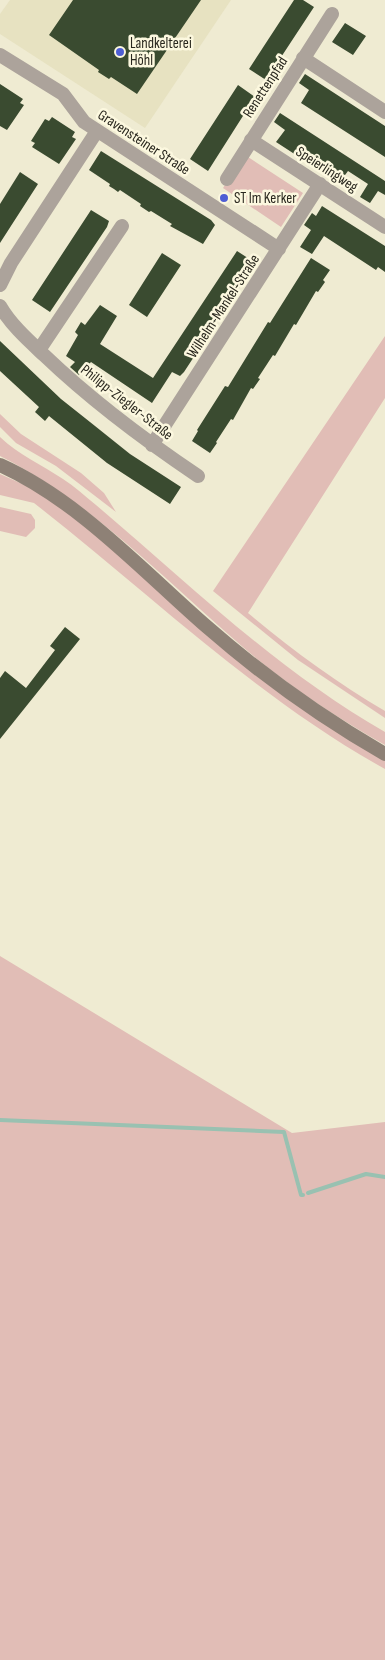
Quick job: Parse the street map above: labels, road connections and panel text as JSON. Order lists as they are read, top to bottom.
{
  "streets": {
    "street": [
      "Renettenpfad",
      "Gravensteiner Straße",
      "Speierlingweg",
      "Wilhelm-Mankel-Straße",
      "Philipp-Ziegler-Straße"
    ]
  },
  "crossings": [
    ["Renettenpfad", "Speierlingweg"],
    ["Gravensteiner Straße", "Wilhelm-Mankel-Straße"],
    ["Speierlingweg", "Wilhelm-Mankel-Straße"],
    ["Wilhelm-Mankel-Straße", "Philipp-Ziegler-Straße"]
  ],
  "places": ["Landkelterei Höhl", "ST Im Kerker"]
}
